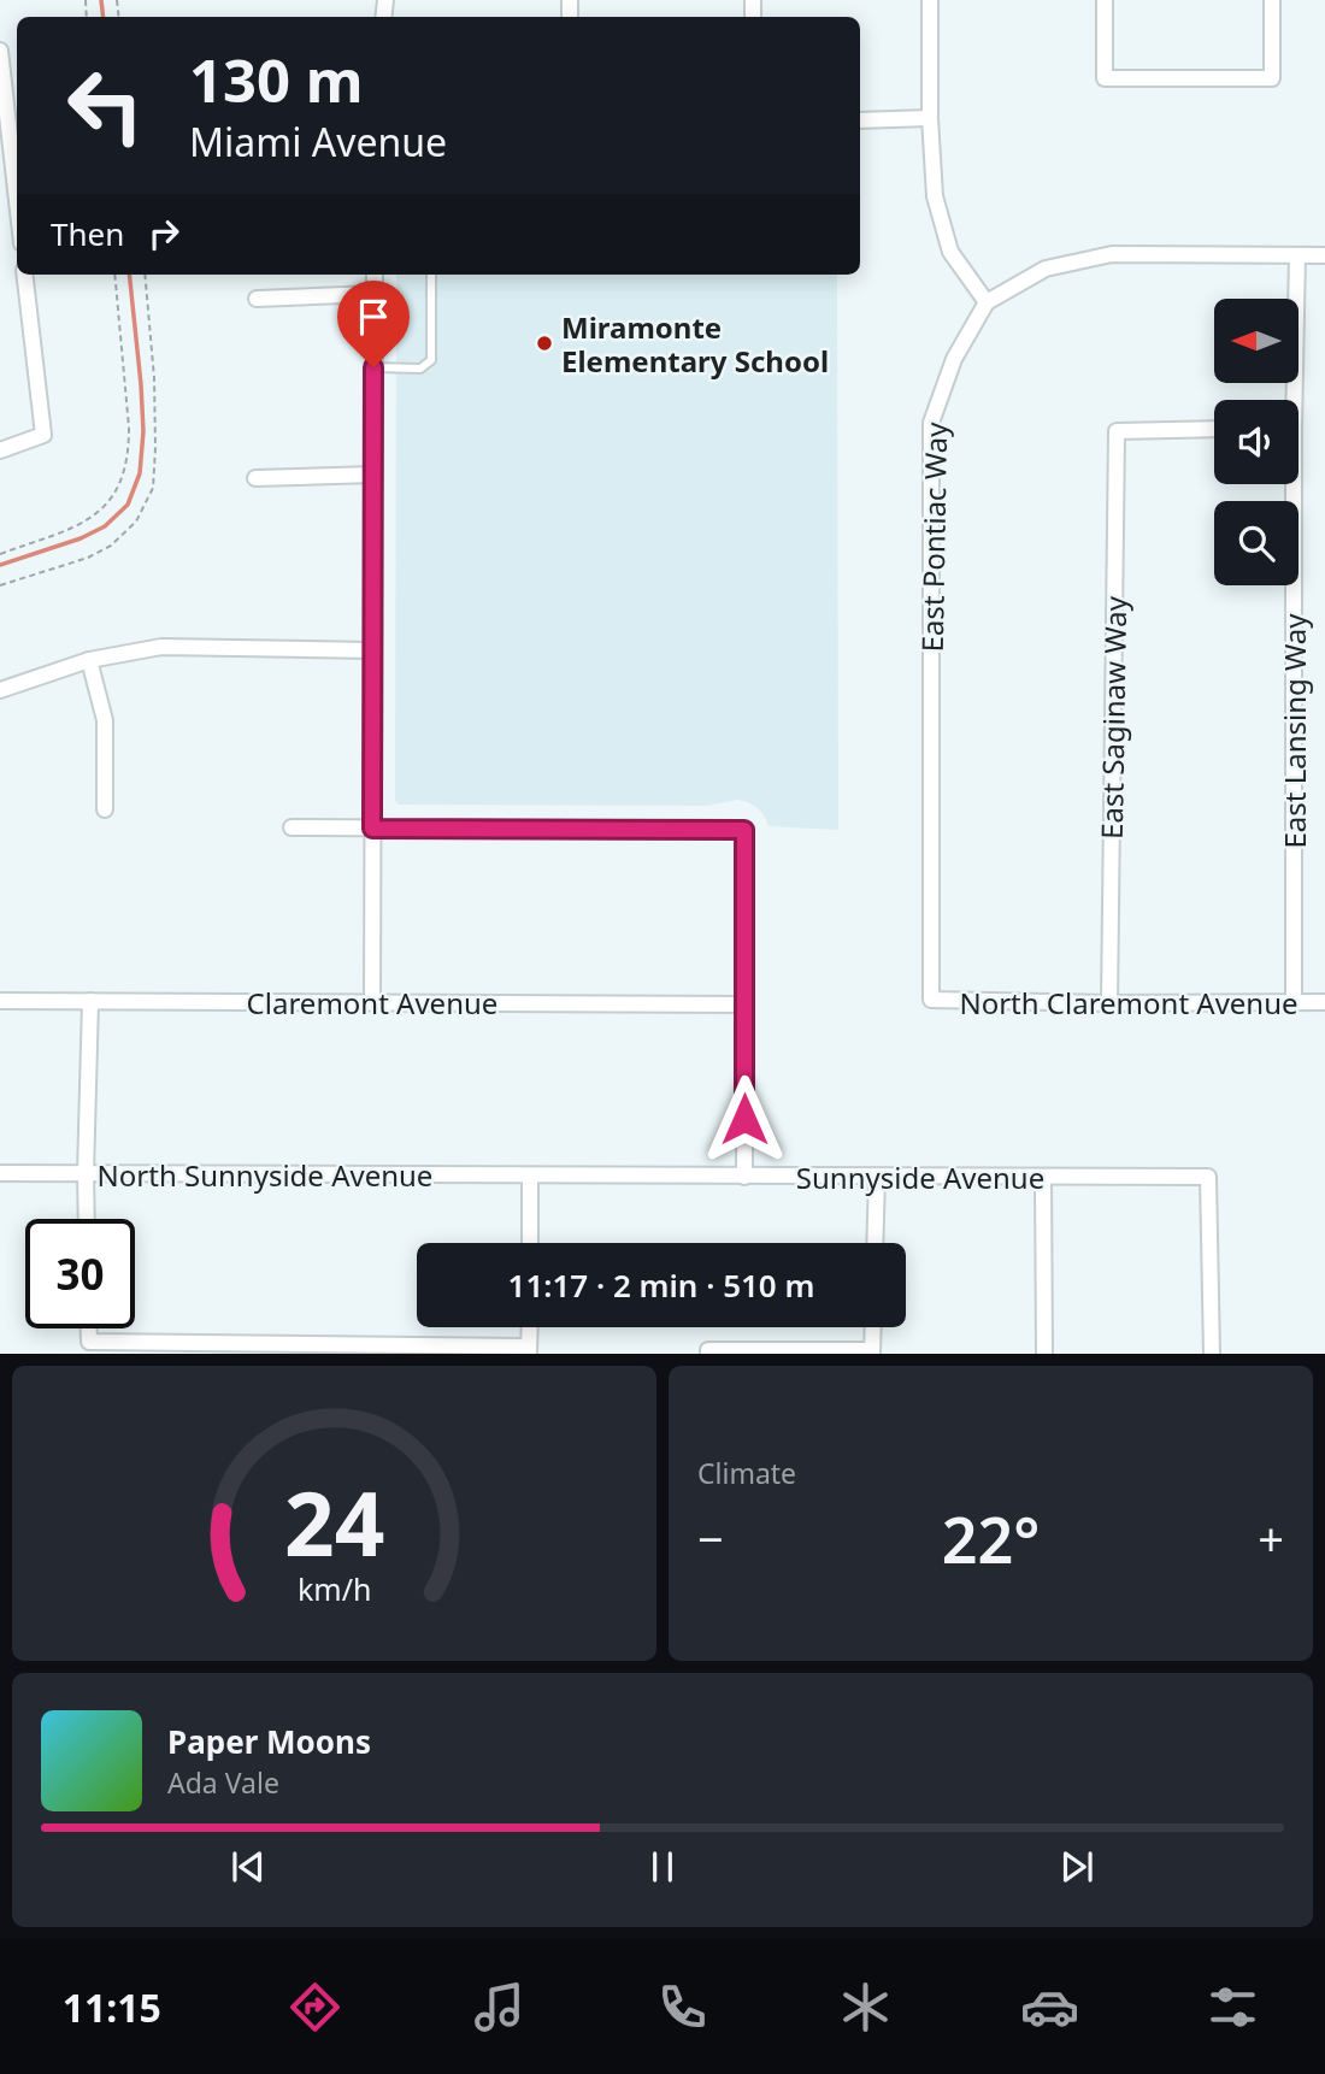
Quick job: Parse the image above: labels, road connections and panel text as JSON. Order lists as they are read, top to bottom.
{
  "streets": {
    "street": [
      "East Pontiac Way",
      "East Saginaw Way",
      "East Lansing Way",
      "Claremont Avenue",
      "North Claremont Avenue",
      "North Sunnyside Avenue",
      "Sunnyside Avenue"
    ]
  },
  "crossings": [
    ["East Pontiac Way", "North Claremont Avenue"],
    ["East Saginaw Way", "North Claremont Avenue"],
    ["East Lansing Way", "North Claremont Avenue"],
    ["North Sunnyside Avenue", "Sunnyside Avenue"]
  ],
  "places": ["Miramonte Elementary School"],
  "north": "left",
  "page": {
    "turn": ["130 m", "Miami Avenue"],
    "then": "Then",
    "limit": "30",
    "trip": "11:17 · 2 min · 510 m",
    "tile": "Climate",
    "heat": ["−", "22°", "+"],
    "song": ["Paper Moons", "Ada Vale"],
    "tabs": "11:15",
    "gauge": ["24", "km/h"]
  }
}
